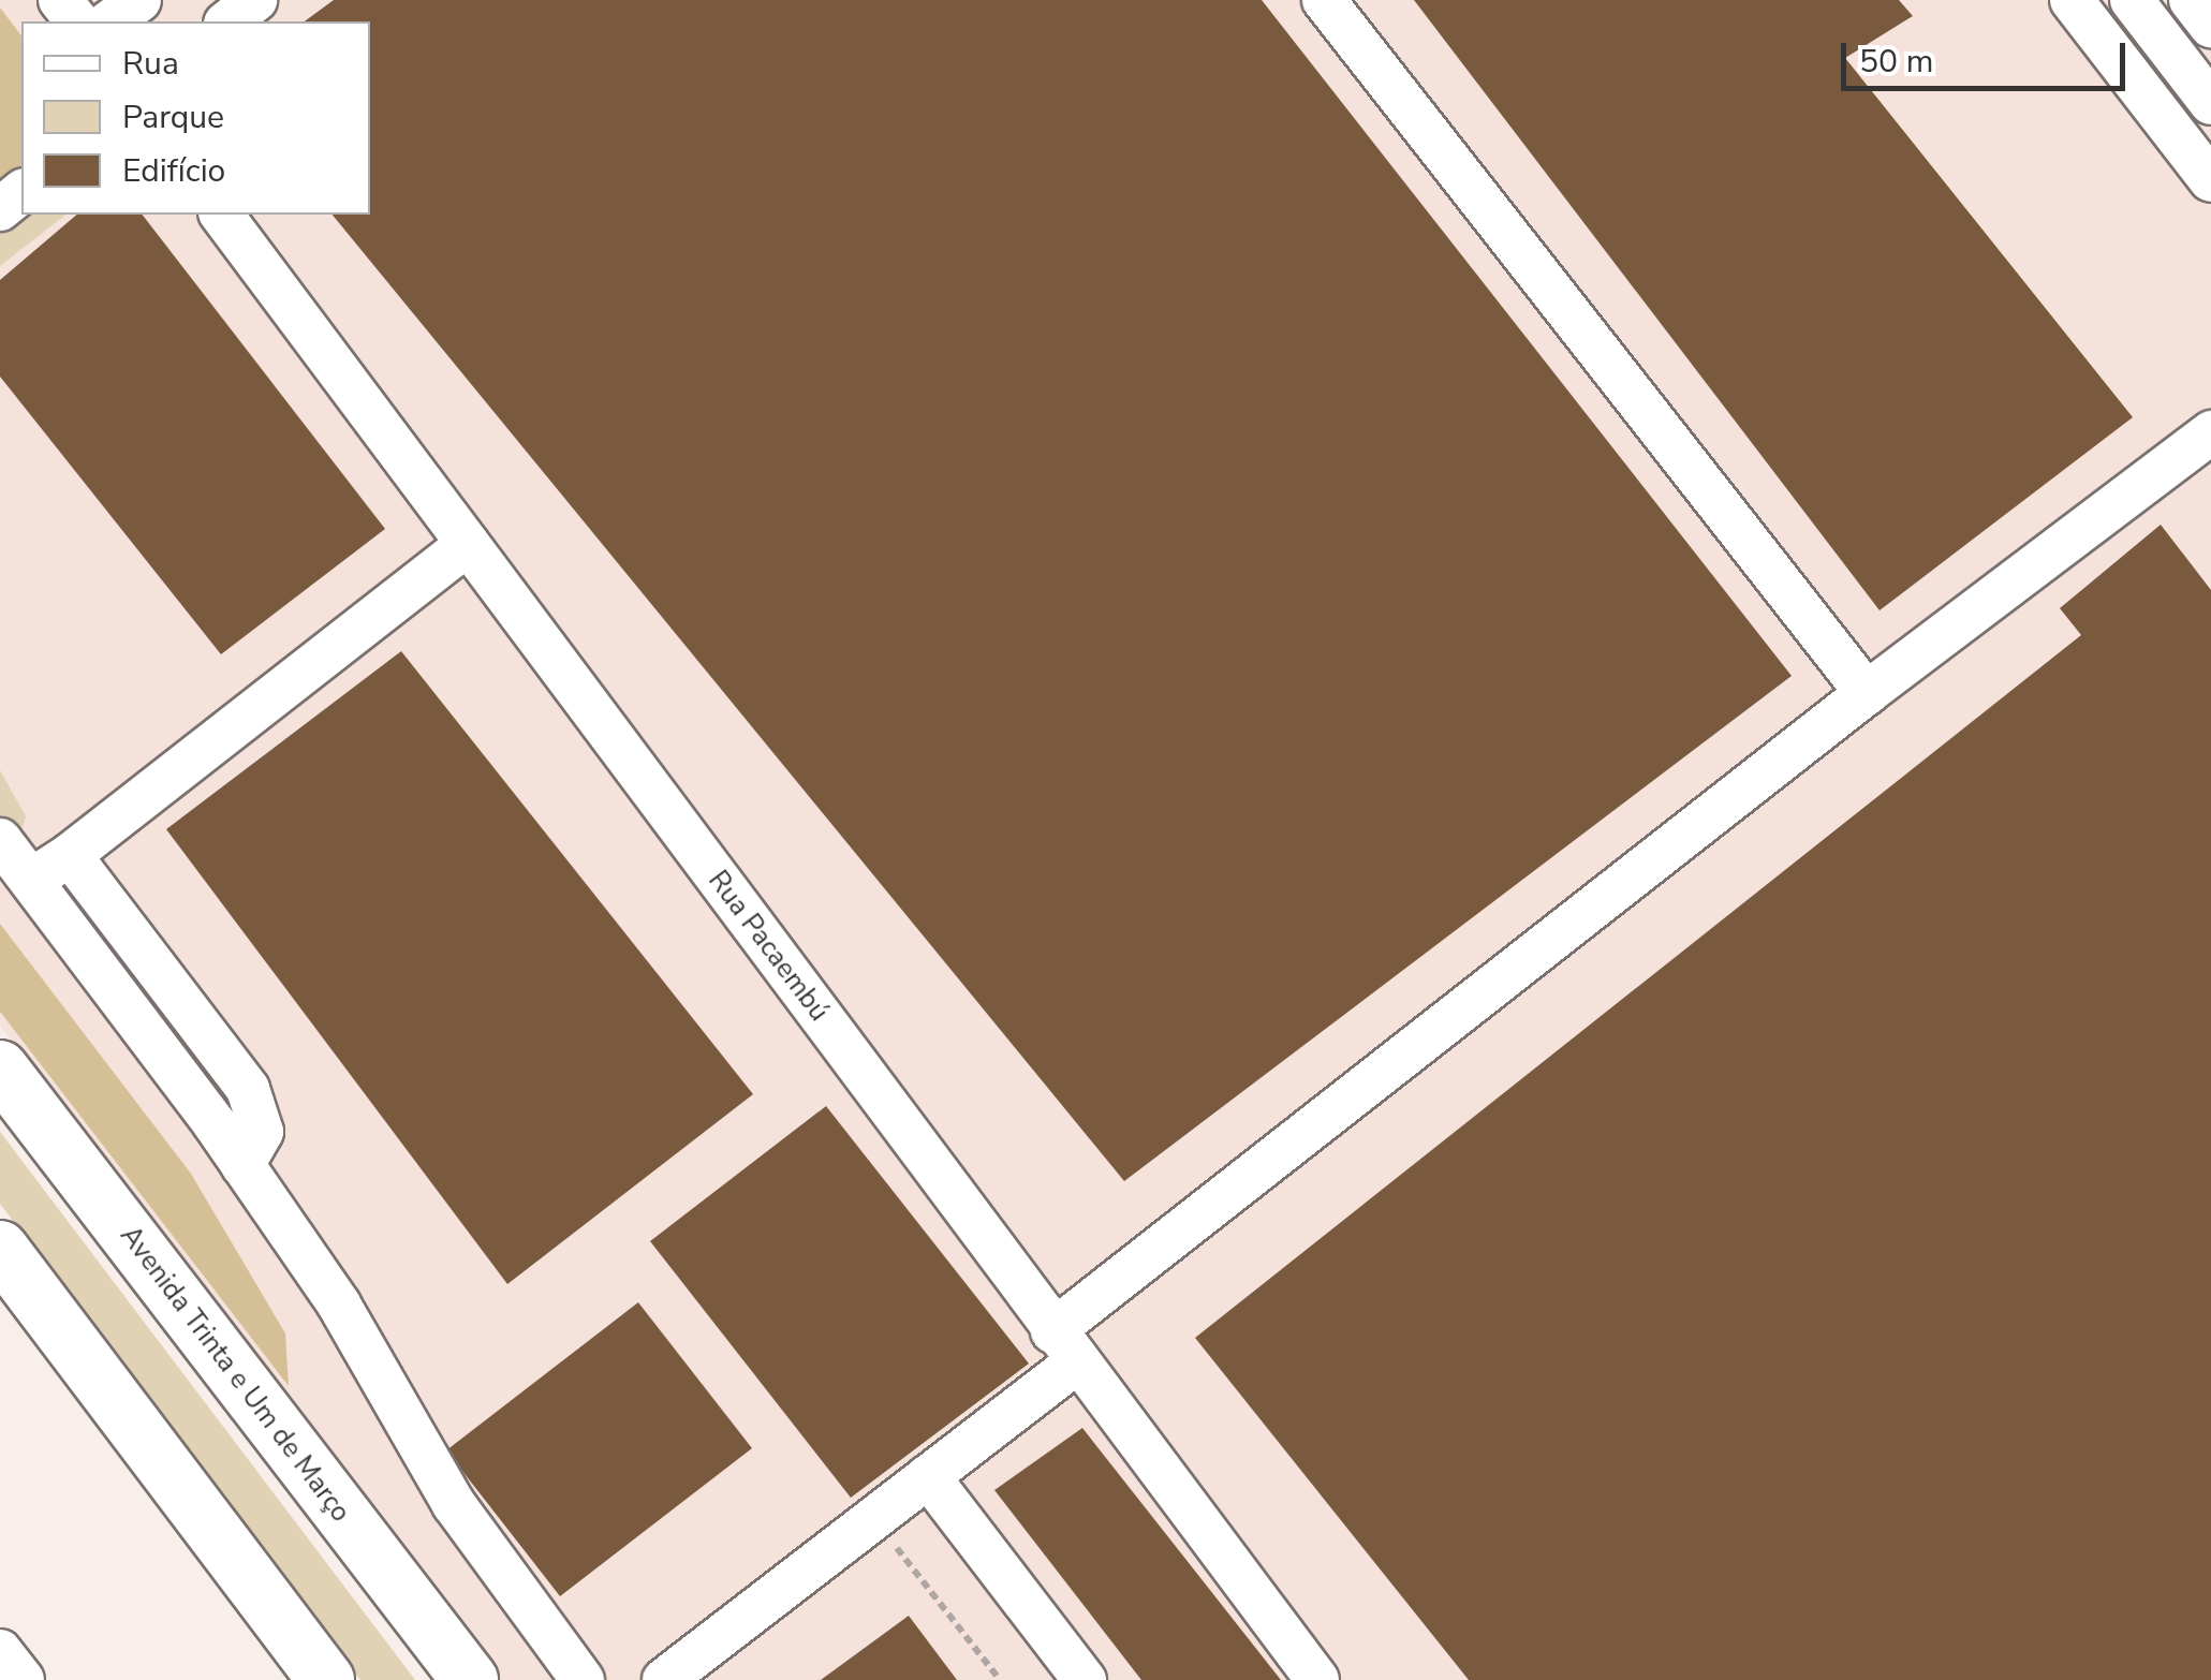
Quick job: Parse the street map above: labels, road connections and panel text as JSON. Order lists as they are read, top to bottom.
{
  "streets": {
    "main road": ["Avenida Trinta e Um de Março"],
    "street": ["Rua Pacaembú"]
  },
  "legend": ["Rua", "Parque", "Edifício"],
  "scale_bar": "50 m"
}
